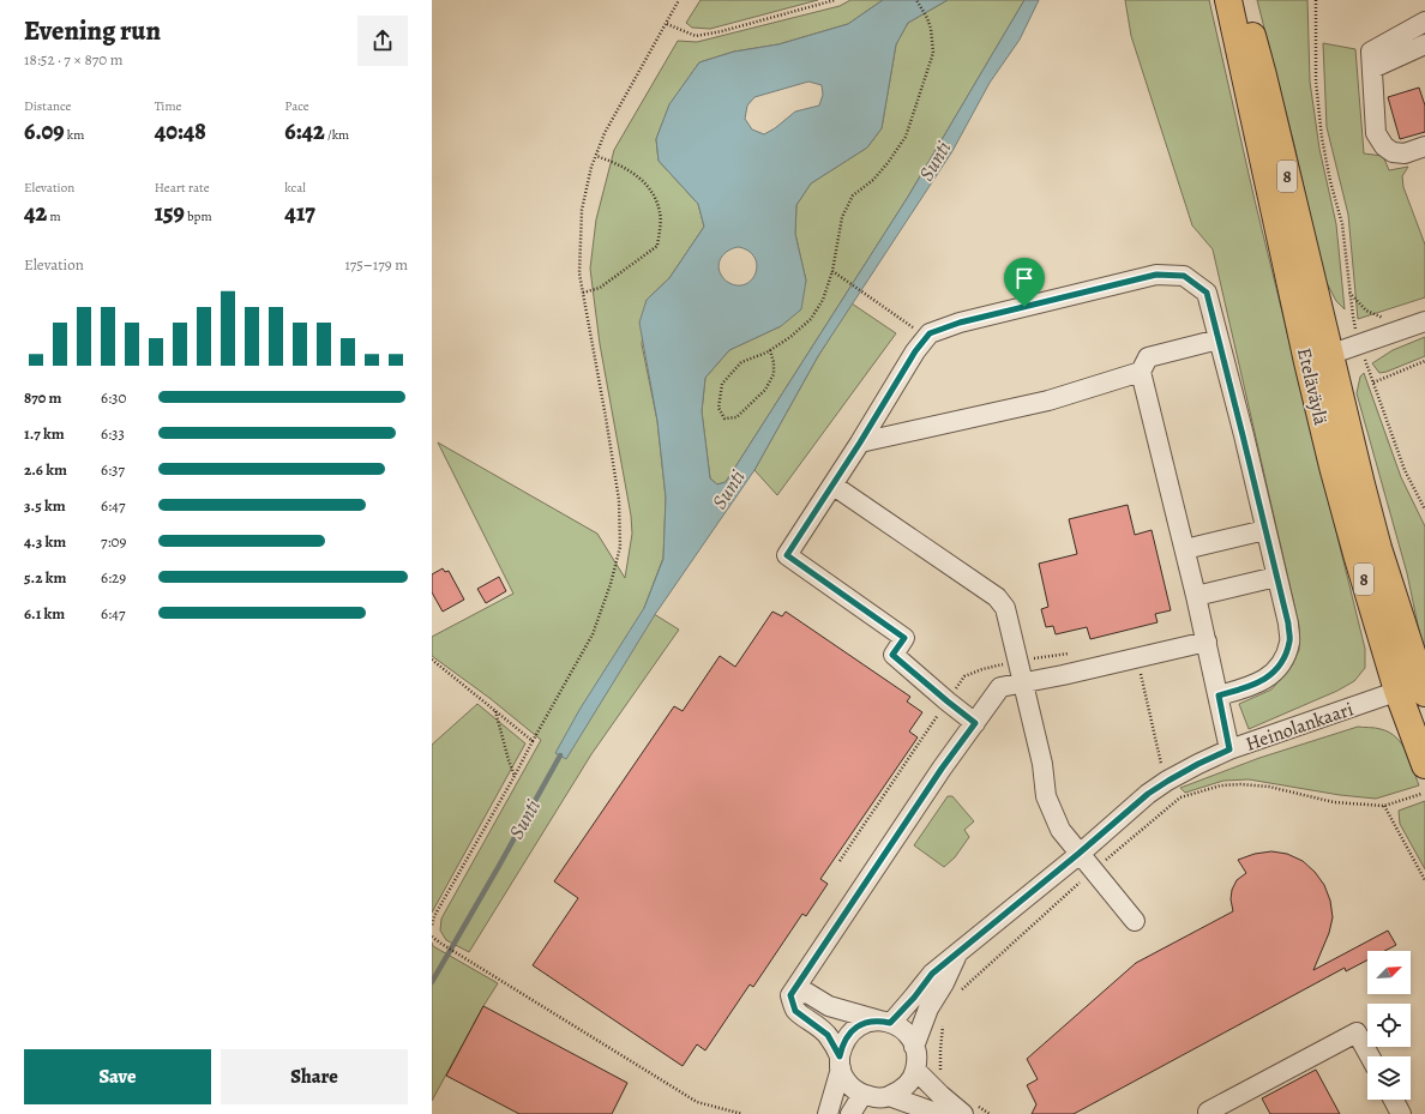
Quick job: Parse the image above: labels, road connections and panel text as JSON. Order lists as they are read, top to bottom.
{
  "streets": {
    "highway": ["8", "Eteläväylä"],
    "street": ["Heinolankaari"]
  },
  "crossings": [
    ["Eteläväylä", "Heinolankaari"]
  ],
  "water": ["Sunti"],
  "north": "top right",
  "page": {
    "heading": ["Evening run", "18:52 · 7 × 870 m"],
    "stats": [
      ["Distance", "6.09 km"],
      ["Time", "40:48"],
      ["Pace", "6:42 /km"],
      ["Elevation", "42 m"],
      ["Heart rate", "159 bpm"],
      ["kcal", "417"]
    ],
    "chart": ["Elevation", "175–179 m"],
    "list": [
      {
        "name": "870 m",
        "note": "6:30"
      },
      {
        "name": "1.7 km",
        "note": "6:33"
      },
      {
        "name": "2.6 km",
        "note": "6:37"
      },
      {
        "name": "3.5 km",
        "note": "6:47"
      },
      {
        "name": "4.3 km",
        "note": "7:09"
      },
      {
        "name": "5.2 km",
        "note": "6:29"
      },
      {
        "name": "6.1 km",
        "note": "6:47"
      }
    ],
    "buttons": ["Save", "Share"]
  }
}
